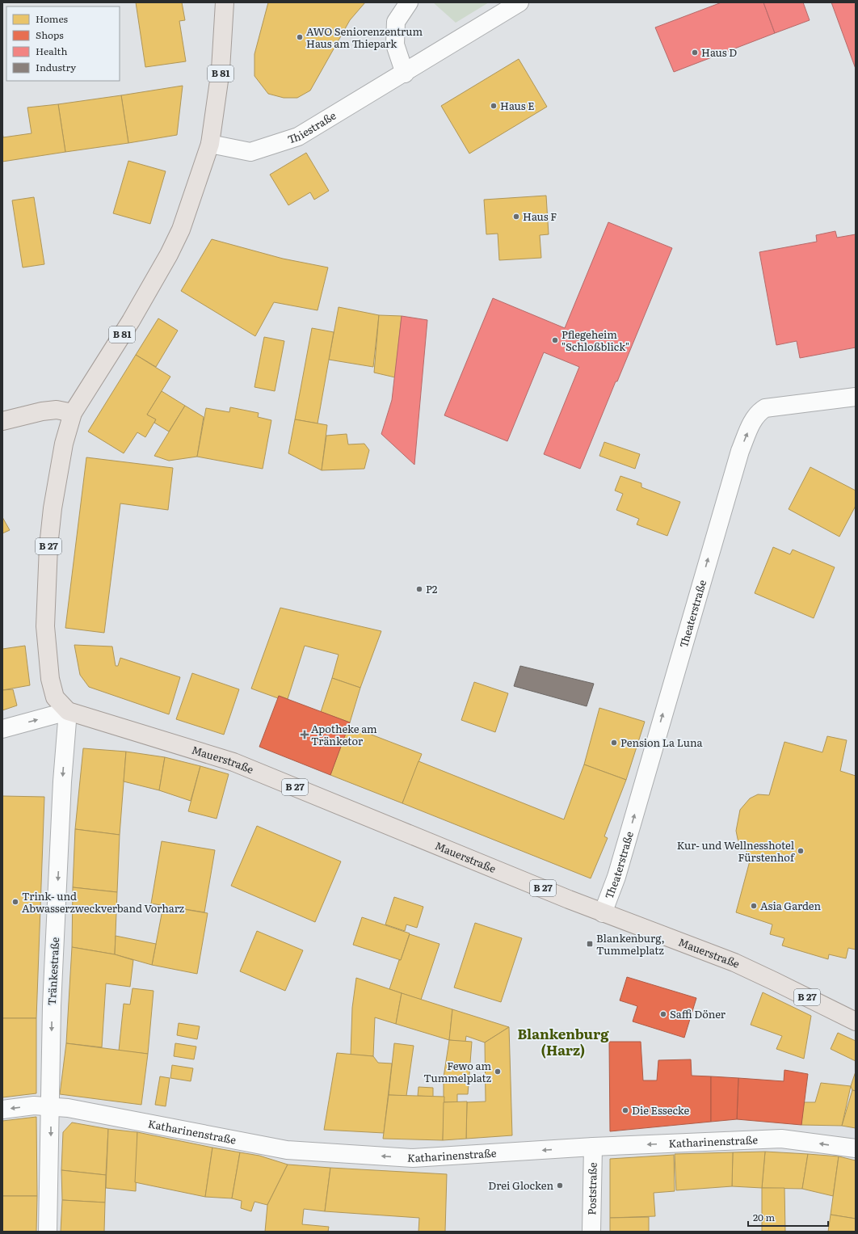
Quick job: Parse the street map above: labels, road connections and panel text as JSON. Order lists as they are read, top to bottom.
{
  "streets": {
    "main road": ["B 81", "B 27", "Mauerstraße"],
    "street": [
      "Thiestraße",
      "Theaterstraße",
      "Tränkestraße",
      "Katharinenstraße",
      "Poststraße"
    ]
  },
  "crossings": [
    ["B 81", "Thiestraße"],
    ["B 81", "B 27"],
    ["B 27", "Mauerstraße"],
    ["B 27", "Tränkestraße"],
    ["Theaterstraße", "Mauerstraße"],
    ["Mauerstraße", "Tränkestraße"],
    ["Tränkestraße", "Katharinenstraße"],
    ["Katharinenstraße", "Poststraße"]
  ],
  "one_way": ["Theaterstraße", "Tränkestraße", "Katharinenstraße"],
  "districts": ["Blankenburg (Harz)"],
  "places": {
    "other": [
      "AWO Seniorenzentrum Haus am Thiepark",
      "Haus D",
      "Haus E",
      "Haus F",
      "Pflegeheim \"Schloßblick\"",
      "P2",
      "Pension La Luna",
      "Kur- und Wellnesshotel Fürstenhof",
      "Trink- und Abwasserzweckverband Vorharz",
      "Asia Garden",
      "Saffi Döner",
      "Fewo am Tummelplatz",
      "Die Essecke",
      "Drei Glocken"
    ],
    "health": ["Apotheke am Tränketor"],
    "transit": ["Blankenburg, Tummelplatz"]
  },
  "legend": [
    "Homes",
    "Shops",
    "Health",
    "Industry"
  ],
  "scale_bar": "20 m"
}
